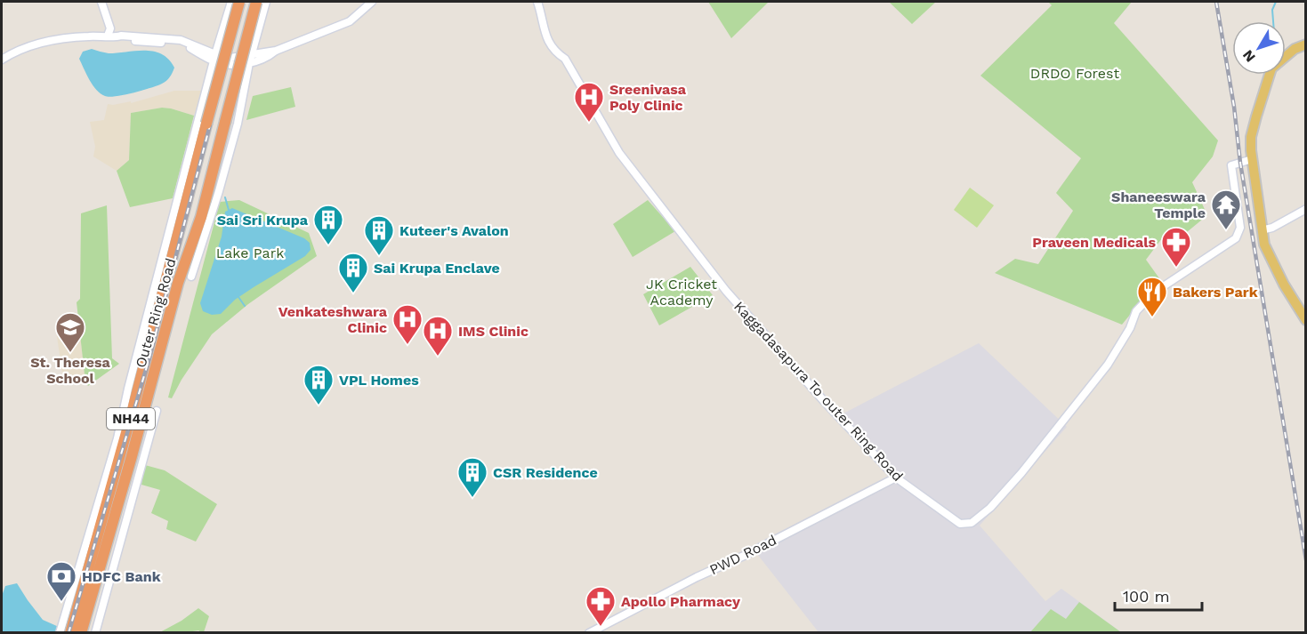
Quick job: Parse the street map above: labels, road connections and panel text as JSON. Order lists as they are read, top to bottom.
{
  "streets": {
    "highway": ["Outer Ring Road", "NH44"],
    "street": ["Kaggadasapura To outer Ring Road", "PWD Road"]
  },
  "crossings": [
    ["Kaggadasapura To outer Ring Road", "PWD Road"]
  ],
  "parks": ["DRDO Forest", "Lake Park", "JK Cricket Academy"],
  "places": {
    "hospital": ["Sreenivasa Poly Clinic", "Venkateshwara Clinic", "IMS Clinic"],
    "temple": ["Shaneeswara Temple"],
    "building": [
      "Sai Sri Krupa",
      "Kuteer's Avalon",
      "Sai Krupa Enclave",
      "VPL Homes",
      "CSR Residence"
    ],
    "pharmacy": ["Praveen Medicals", "Apollo Pharmacy"],
    "restaurant": ["Bakers Park"],
    "school or university": ["St. Theresa School"],
    "bank": ["HDFC Bank"]
  },
  "scale_bar": "100 m",
  "north": "bottom left"
}
